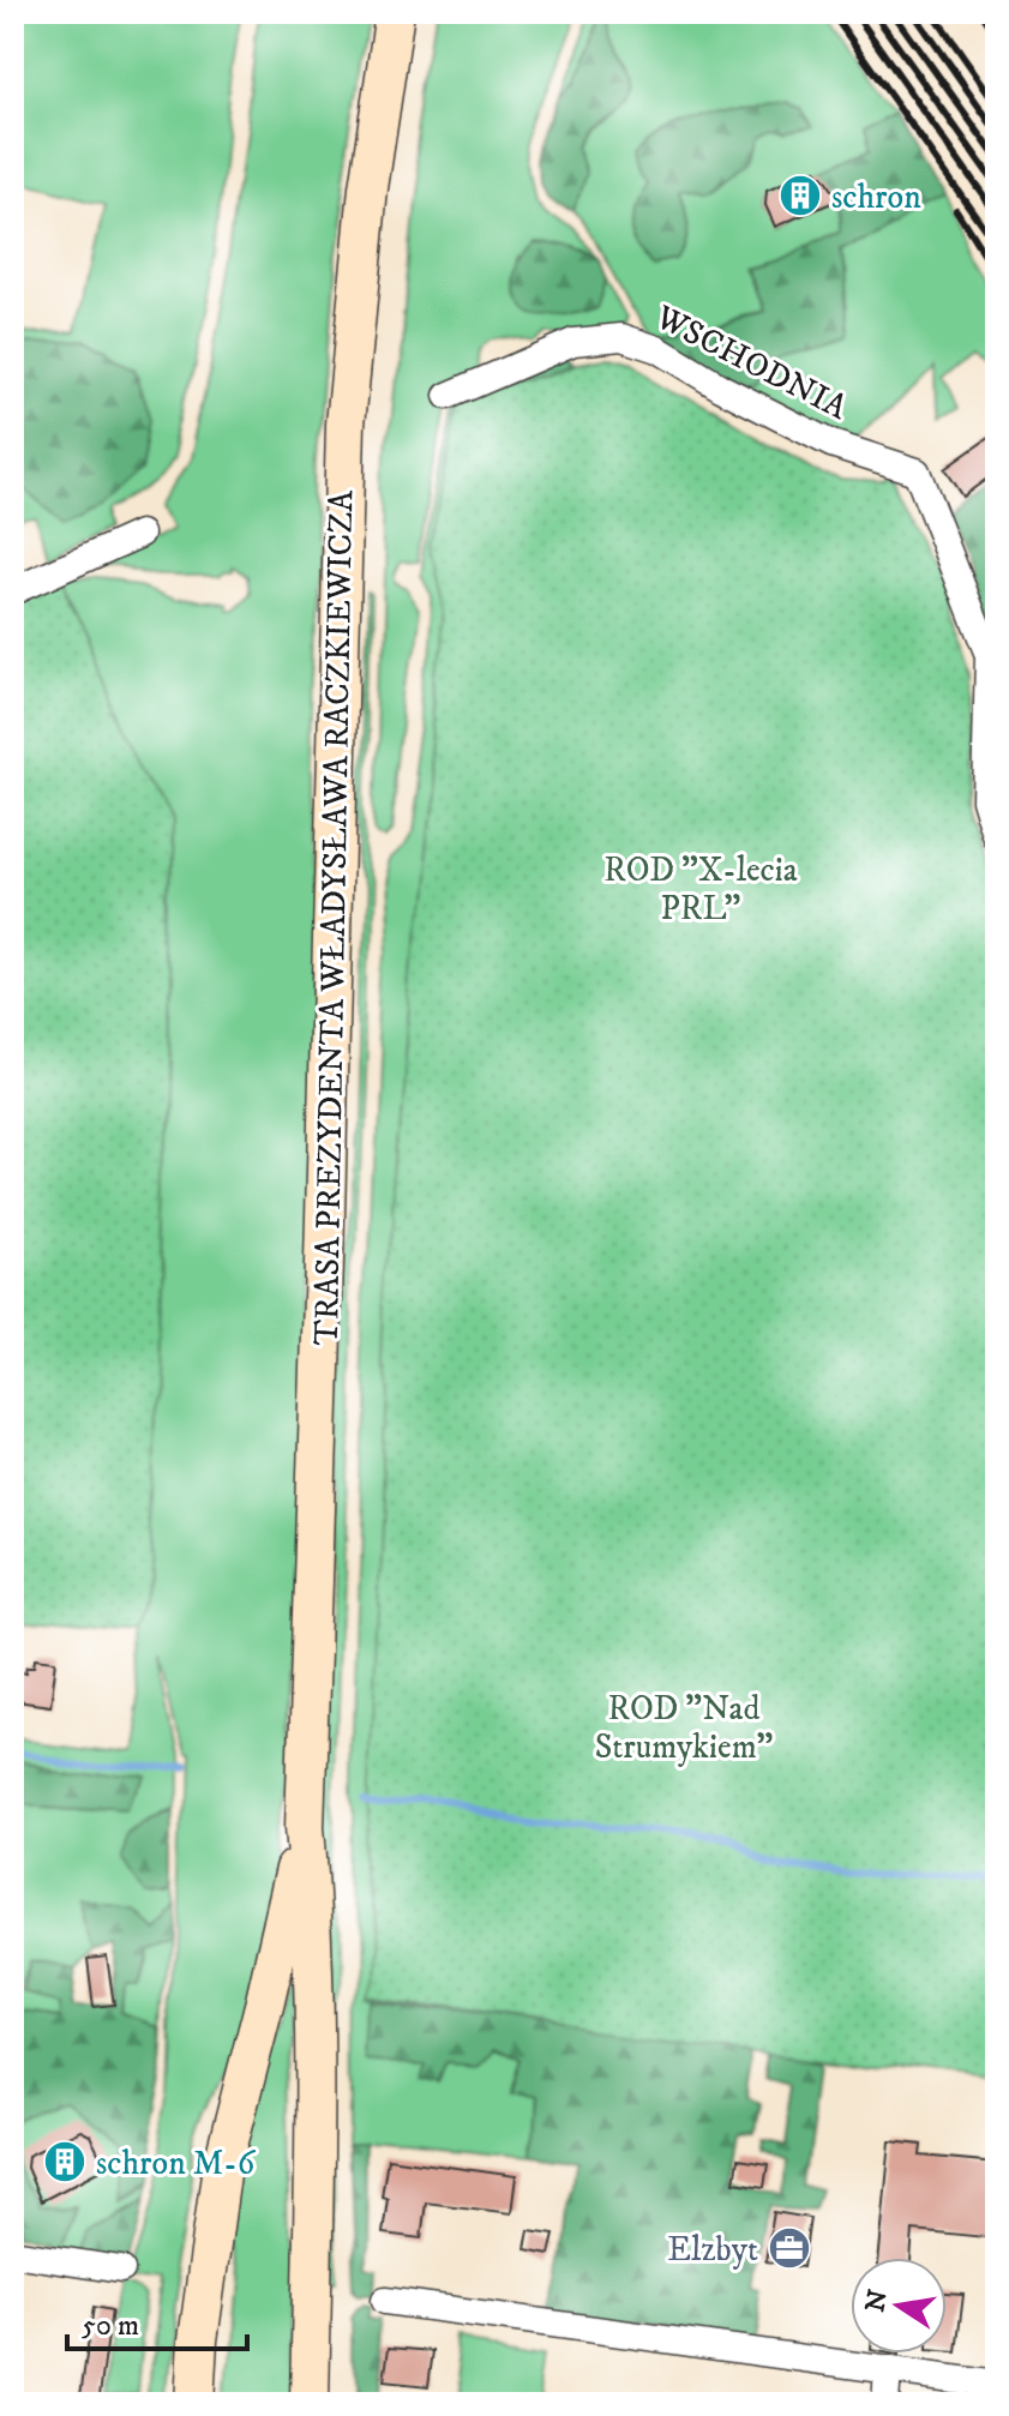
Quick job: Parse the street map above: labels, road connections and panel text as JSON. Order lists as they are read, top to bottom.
{
  "streets": {
    "main road": ["TRASA PREZYDENTA WŁADYSŁAWA RACZKIEWICZA"],
    "street": ["WSCHODNIA"]
  },
  "parks": ["ROD \"X-lecia PRL\"", "ROD \"Nad Strumykiem\""],
  "places": {
    "building": ["schron", "schron M-6"],
    "office": ["Elzbyt"]
  },
  "scale_bar": "50 m",
  "north": "left"
}
